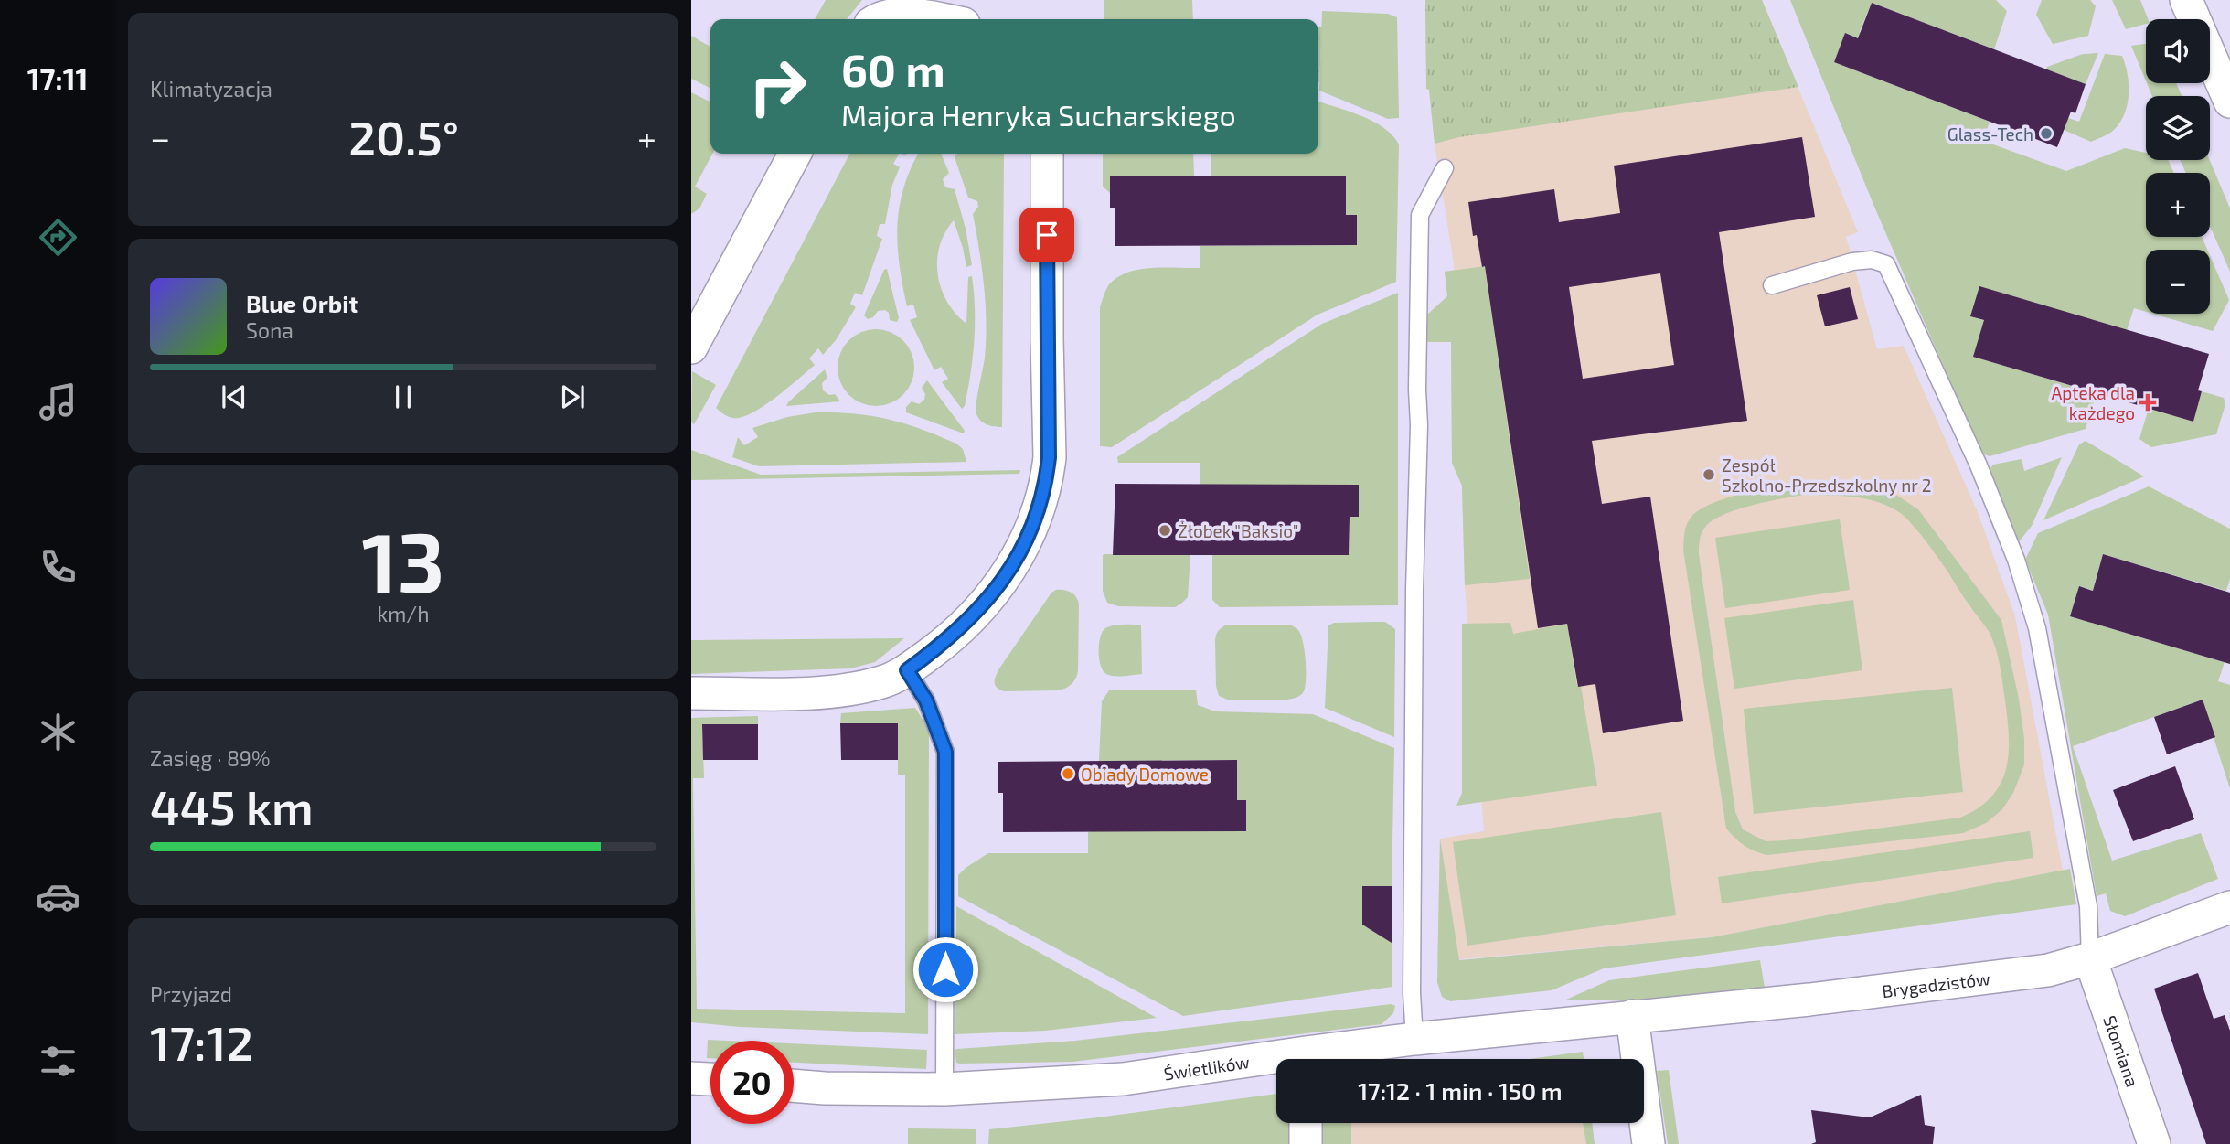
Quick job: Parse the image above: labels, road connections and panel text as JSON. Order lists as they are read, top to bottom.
{
  "streets": {
    "street": ["Brygadzistów", "Słomiana", "Świetlików"]
  },
  "crossings": [
    ["Brygadzistów", "Słomiana"],
    ["Brygadzistów", "Świetlików"]
  ],
  "places": {
    "other": [
      "Glass-Tech",
      "Zespół Szkolno-Przedszkolny nr 2",
      "Żłobek \"Baksio\"",
      "Obiady Domowe"
    ],
    "health": ["Apteka dla każdego"]
  },
  "page": {
    "tabs": "17:11",
    "tile": [
      "Klimatyzacja",
      ["13", "km/h"],
      ["Zasięg · 89%", "445 km"],
      ["Przyjazd", "17:12"]
    ],
    "map_buttons": ["+", "−"],
    "turn": ["60 m", "Majora Henryka Sucharskiego"],
    "heat": ["−", "20.5°", "+"],
    "song": ["Blue Orbit", "Sona"],
    "limit": "20",
    "trip": "17:12 · 1 min · 150 m"
  }
}
